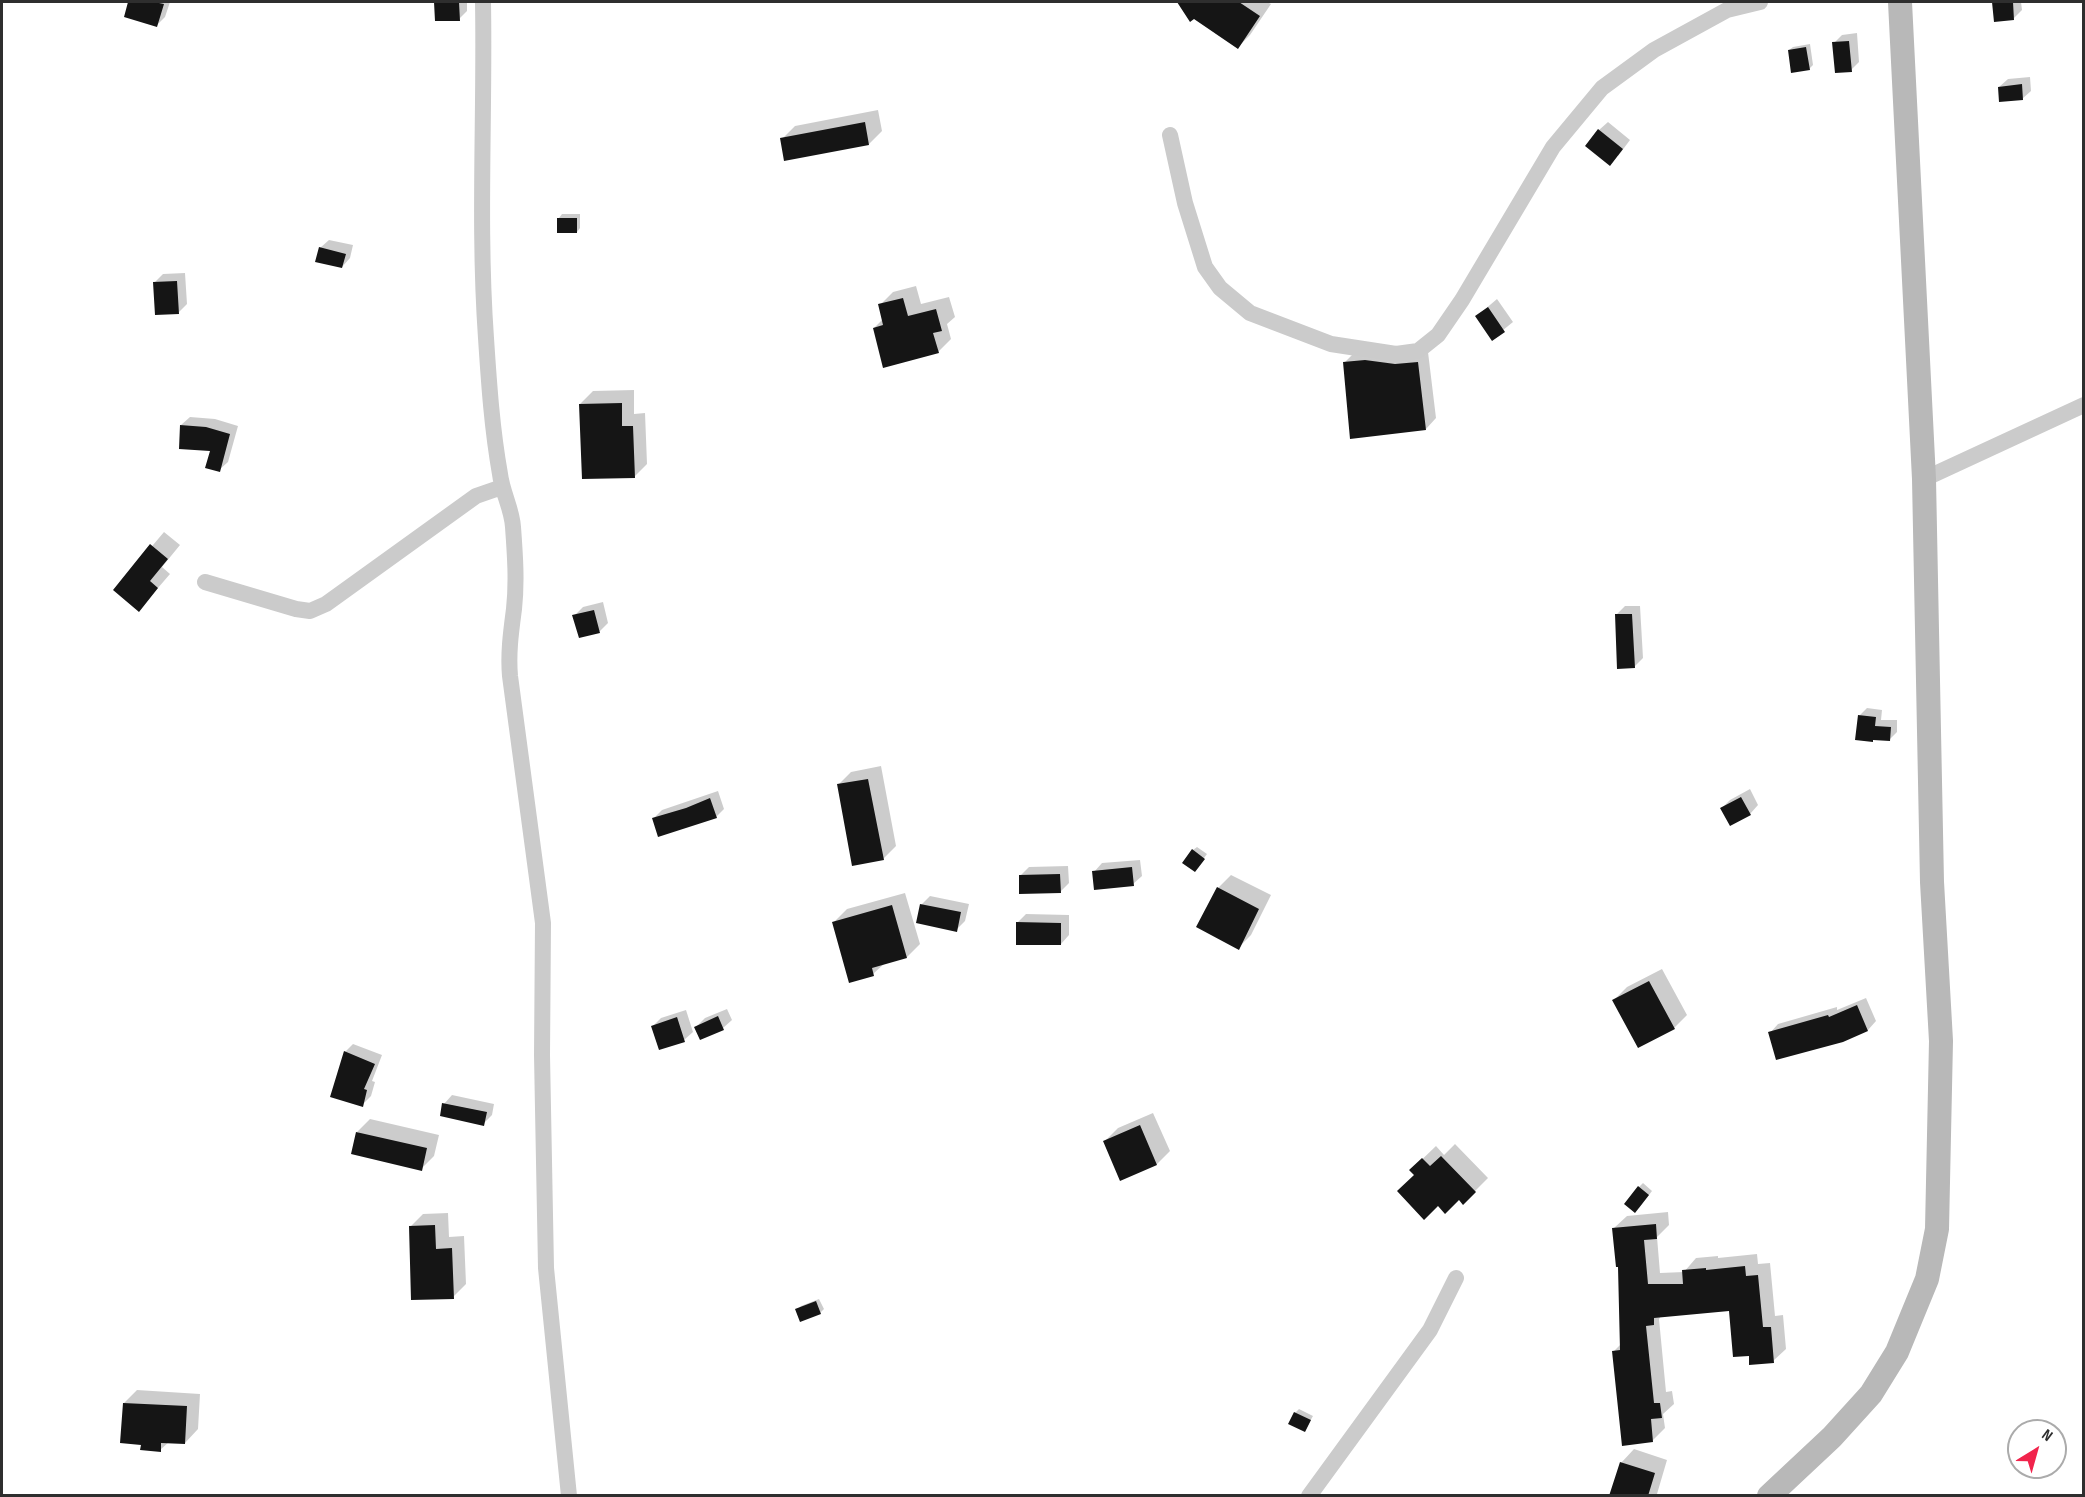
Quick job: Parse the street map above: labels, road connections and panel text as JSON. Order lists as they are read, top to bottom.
{
  "north": "top right"
}
